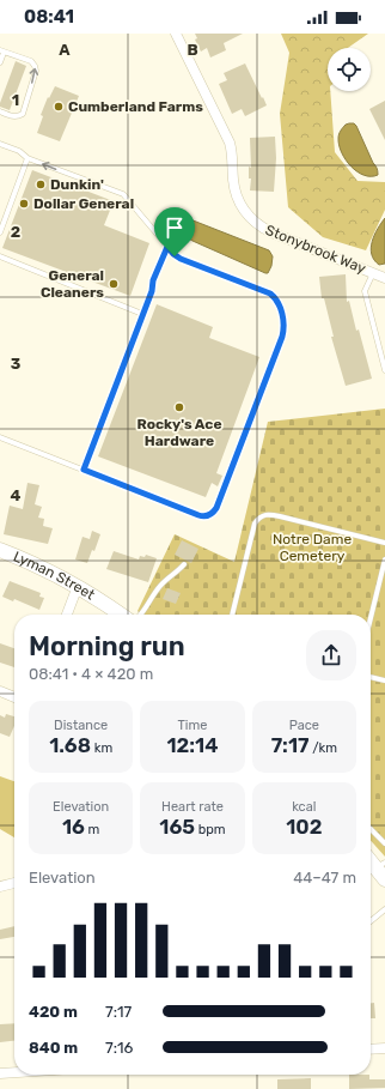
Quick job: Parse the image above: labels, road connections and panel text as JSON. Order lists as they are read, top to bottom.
{
  "streets": {
    "main road": ["Lyman Street"],
    "street": ["Stonybrook Way"]
  },
  "parks": ["Notre Dame Cemetery"],
  "places": [
    "Cumberland Farms",
    "Dunkin'",
    "Dollar General",
    "General Cleaners",
    "Rocky's Ace Hardware"
  ],
  "page": {
    "status": "08:41",
    "heading": ["Morning run", "08:41 · 4 × 420 m"],
    "stats": [
      ["Distance", "1.68 km"],
      ["Time", "12:14"],
      ["Pace", "7:17 /km"],
      ["Elevation", "16 m"],
      ["Heart rate", "165 bpm"],
      ["kcal", "102"]
    ],
    "chart": ["Elevation", "44–47 m"],
    "list": [
      {
        "name": "420 m",
        "note": "7:17"
      },
      {
        "name": "840 m",
        "note": "7:16"
      }
    ]
  },
  "grid": {
    "columns": ["A", "B"],
    "rows": [
      "1",
      "2",
      "3",
      "4"
    ]
  }
}
